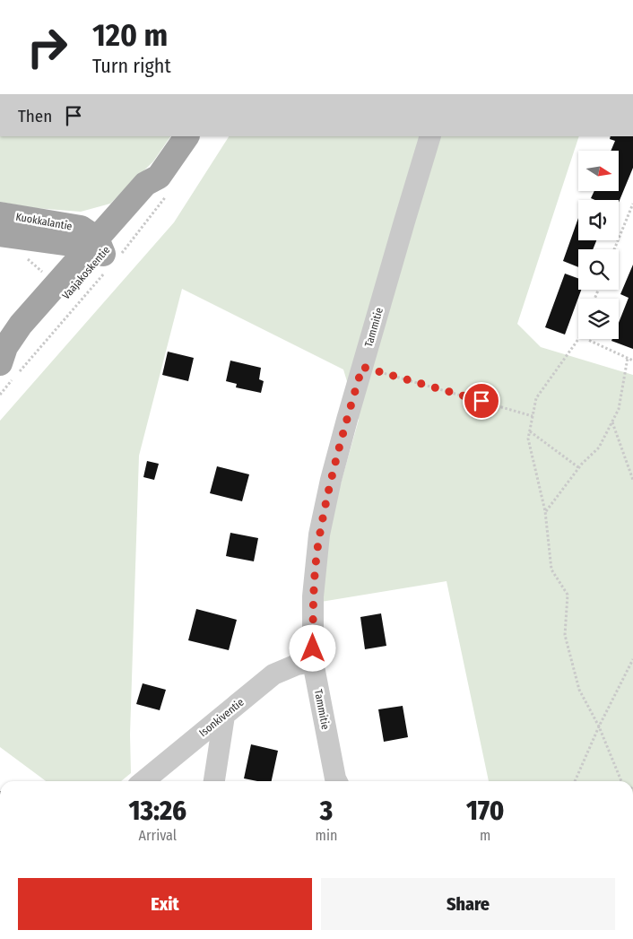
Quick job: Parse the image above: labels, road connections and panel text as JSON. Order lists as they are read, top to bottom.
{
  "streets": {
    "main road": ["Kuokkalantie", "Vaajakoskentie"],
    "street": ["Tammitie", "Isonkiventie"]
  },
  "crossings": [
    ["Kuokkalantie", "Vaajakoskentie"],
    ["Tammitie", "Isonkiventie"]
  ],
  "north": "right",
  "page": {
    "turn": ["120 m", "Turn right"],
    "then": "Then",
    "eta": [
      "13:26",
      "Arrival",
      "3",
      "min",
      "170",
      "m"
    ],
    "buttons": ["Exit", "Share"]
  }
}
